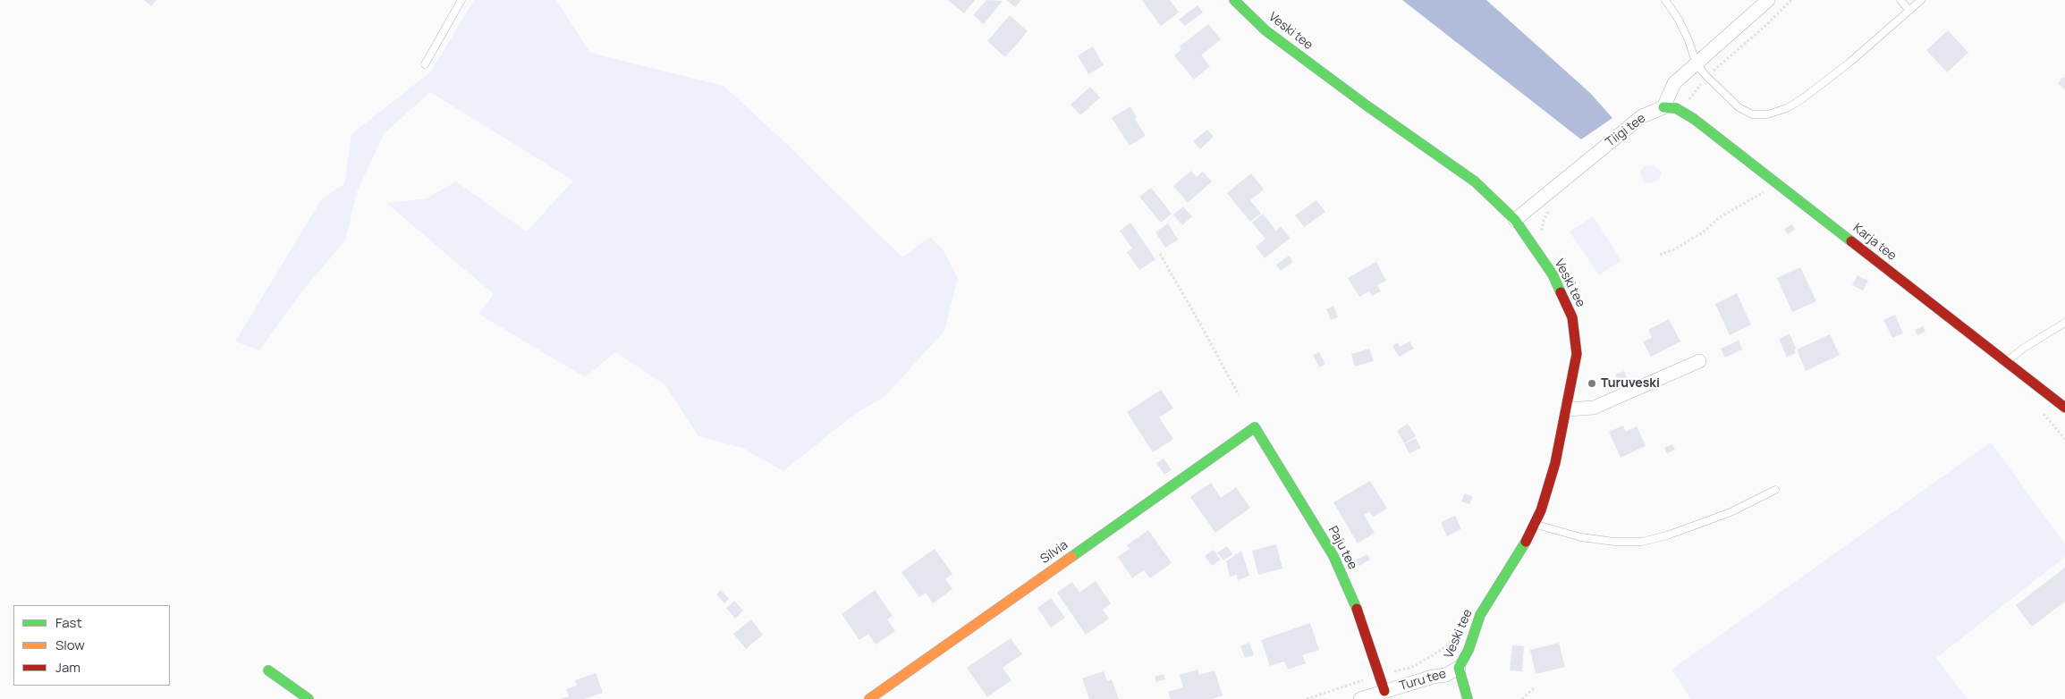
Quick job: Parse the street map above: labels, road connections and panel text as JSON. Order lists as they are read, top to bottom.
{
  "streets": {
    "street": [
      "Veski tee",
      "Tiigi tee",
      "Karja tee",
      "Paju tee",
      "Silvia",
      "Turu tee"
    ]
  },
  "crossings": [
    ["Veski tee", "Tiigi tee"],
    ["Veski tee", "Turu tee"],
    ["Tiigi tee", "Karja tee"],
    ["Paju tee", "Silvia"],
    ["Paju tee", "Turu tee"]
  ],
  "places": ["Turuveski"],
  "legend": ["Fast", "Slow", "Jam"]
}
